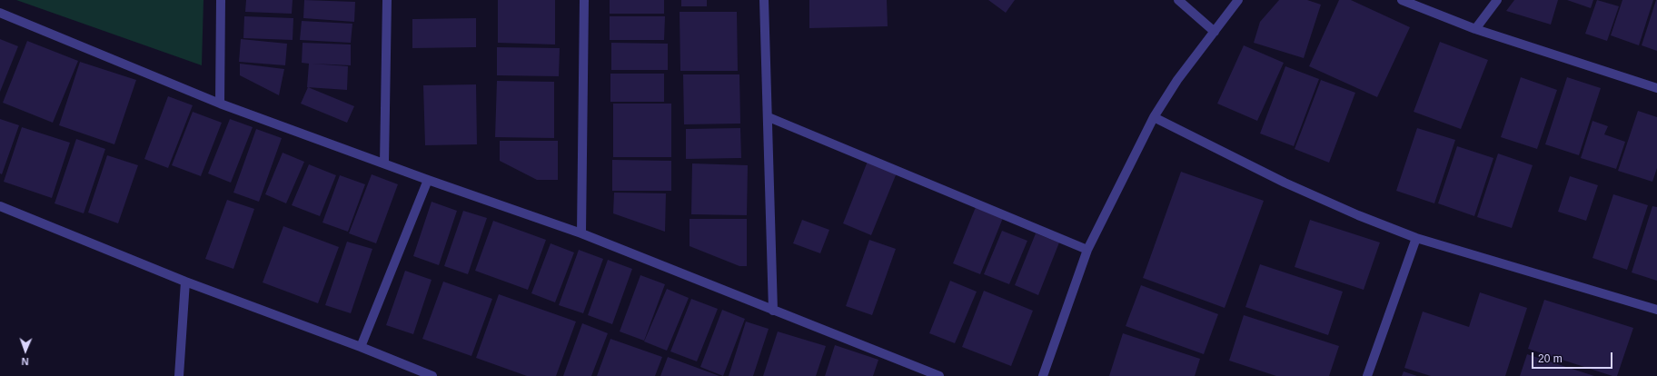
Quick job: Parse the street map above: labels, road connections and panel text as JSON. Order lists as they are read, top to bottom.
{
  "scale_bar": "20 m",
  "north": "bottom"
}
